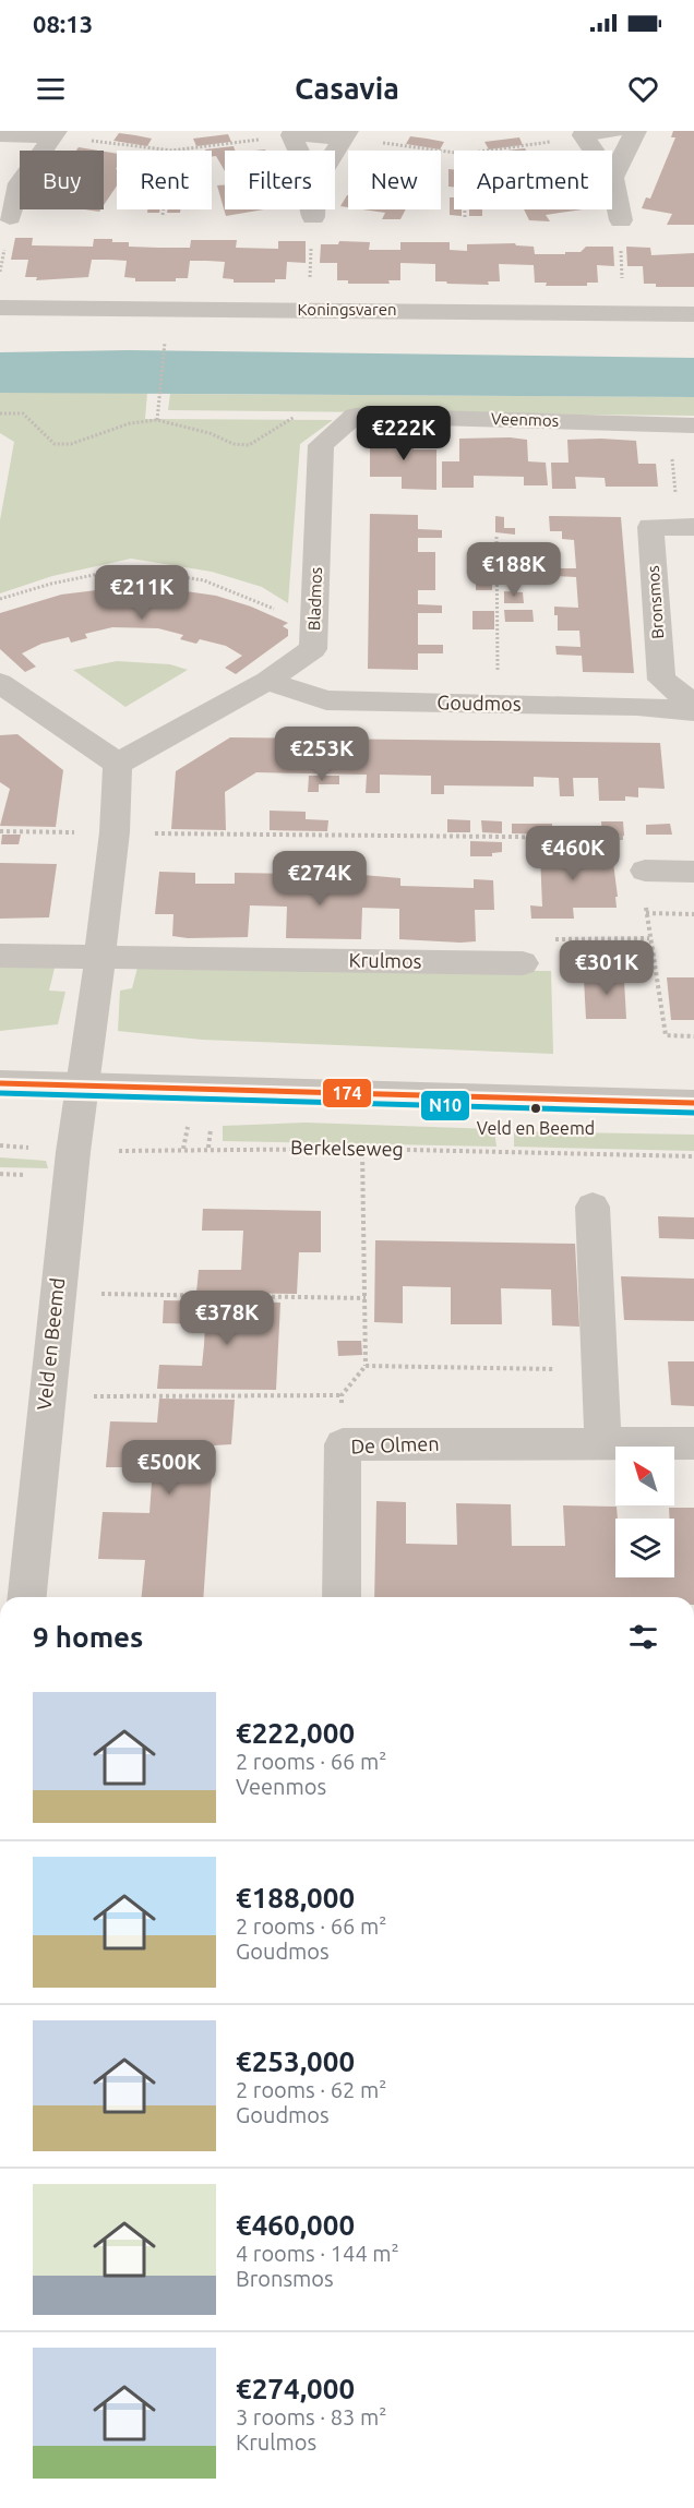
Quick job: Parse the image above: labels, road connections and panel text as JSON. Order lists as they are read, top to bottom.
{
  "streets": {
    "street": [
      "Koningsvaren",
      "Veenmos",
      "Bladmos",
      "Bronsmos",
      "Goudmos",
      "Krulmos",
      "Veld en Beemd",
      "De Olmen"
    ],
    "path": ["Berkelseweg"]
  },
  "crossings": [
    ["Veenmos", "Bladmos"],
    ["Bladmos", "Goudmos"],
    ["Berkelseweg", "Veld en Beemd"]
  ],
  "places": ["Veld en Beemd"],
  "lines": ["transit line 174", "transit line N10"],
  "north": "top left",
  "page": {
    "status": "08:13",
    "header": "Casavia",
    "chip": [
      "Buy",
      "Rent",
      "Filters",
      "New",
      "Apartment"
    ],
    "price": [
      "€222K",
      "€188K",
      "€211K",
      "€253K",
      "€460K",
      "€274K",
      "€301K",
      "€378K",
      "€500K"
    ],
    "heading": "9 homes",
    "list": [
      {
        "name": "€222,000",
        "note": "2 rooms · 66 m² · Veenmos"
      },
      {
        "name": "€188,000",
        "note": "2 rooms · 66 m² · Goudmos"
      },
      {
        "name": "€253,000",
        "note": "2 rooms · 62 m² · Goudmos"
      },
      {
        "name": "€460,000",
        "note": "4 rooms · 144 m² · Bronsmos"
      },
      {
        "name": "€274,000",
        "note": "3 rooms · 83 m² · Krulmos"
      }
    ]
  }
}
